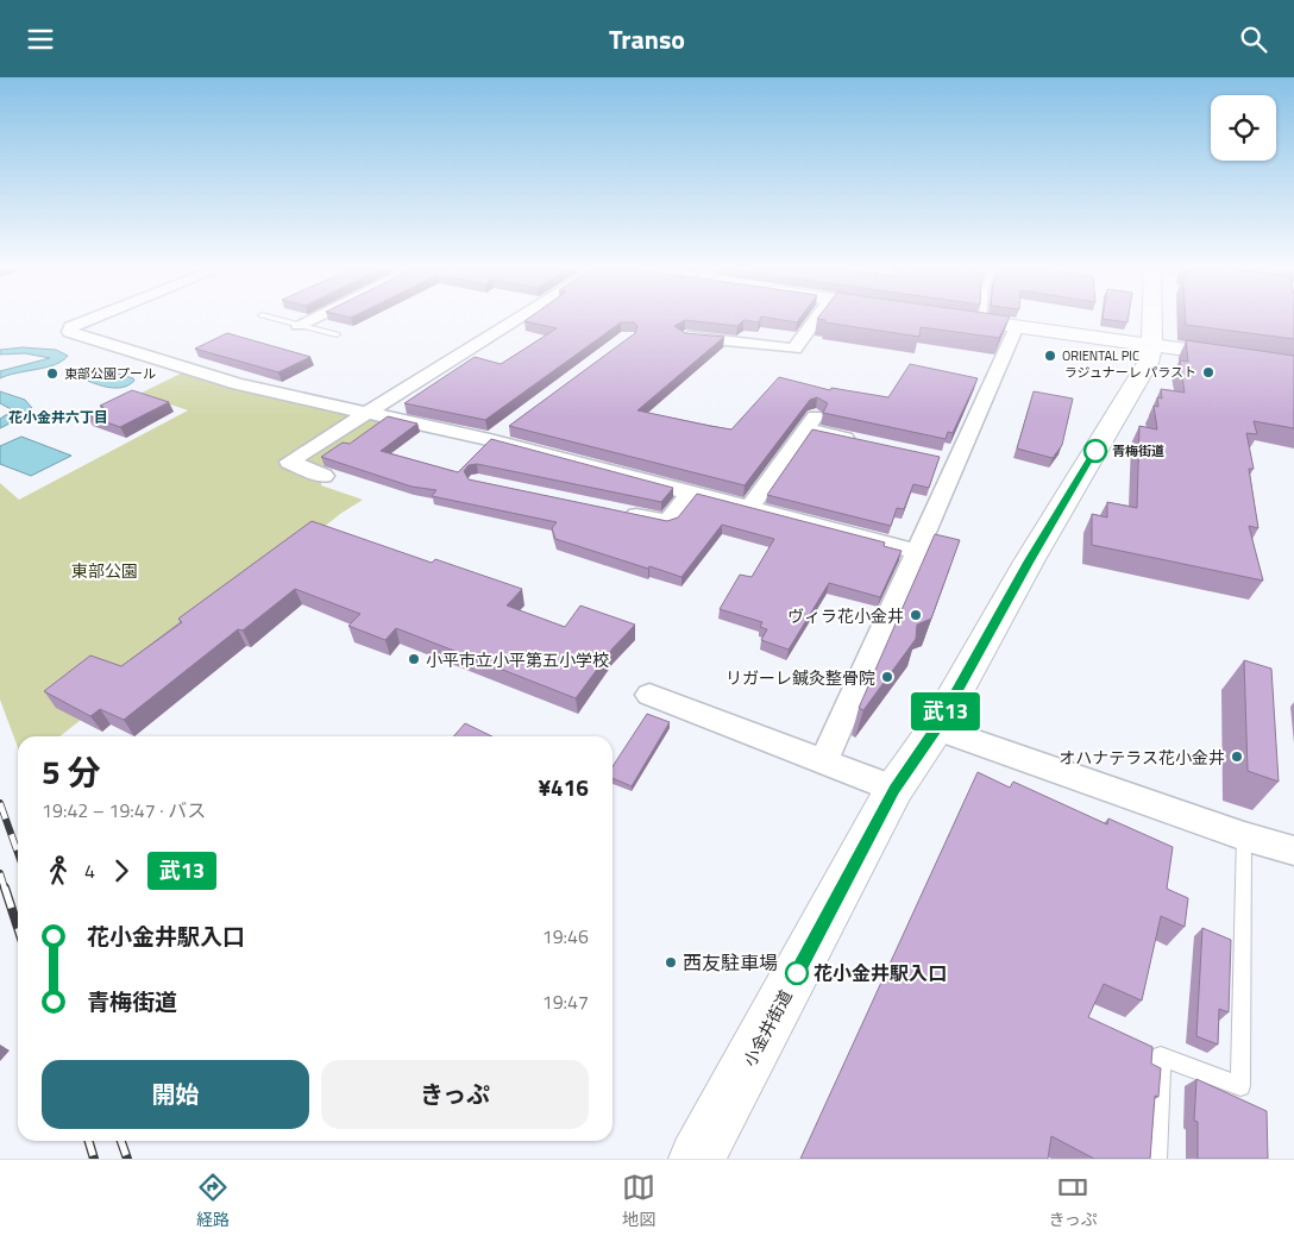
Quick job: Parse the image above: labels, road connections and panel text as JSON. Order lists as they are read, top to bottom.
{
  "streets": {
    "main road": ["小金井街道"]
  },
  "districts": ["花小金井六丁目"],
  "parks": ["東部公園"],
  "places": [
    "ORIENTAL PIC",
    "ラジュナーレ パラスト",
    "東部公園プール",
    "青梅街道",
    "ヴィラ花小金井",
    "小平市立小平第五小学校",
    "リガーレ鍼灸整骨院",
    "オハナテラス花小金井",
    "西友駐車場",
    "花小金井駅入口"
  ],
  "lines": ["bus line 武13"],
  "page": {
    "header": "Transo",
    "on_map": "武13",
    "heading": ["5 分", "19:42 – 19:47 · バス", "¥416"],
    "legs": ["4", "武13"],
    "list": [
      {
        "name": "花小金井駅入口",
        "value": "19:46"
      },
      {
        "name": "青梅街道",
        "value": "19:47"
      }
    ],
    "buttons": ["開始", "きっぷ"],
    "tabs": ["経路", "地図", "きっぷ"]
  }
}
